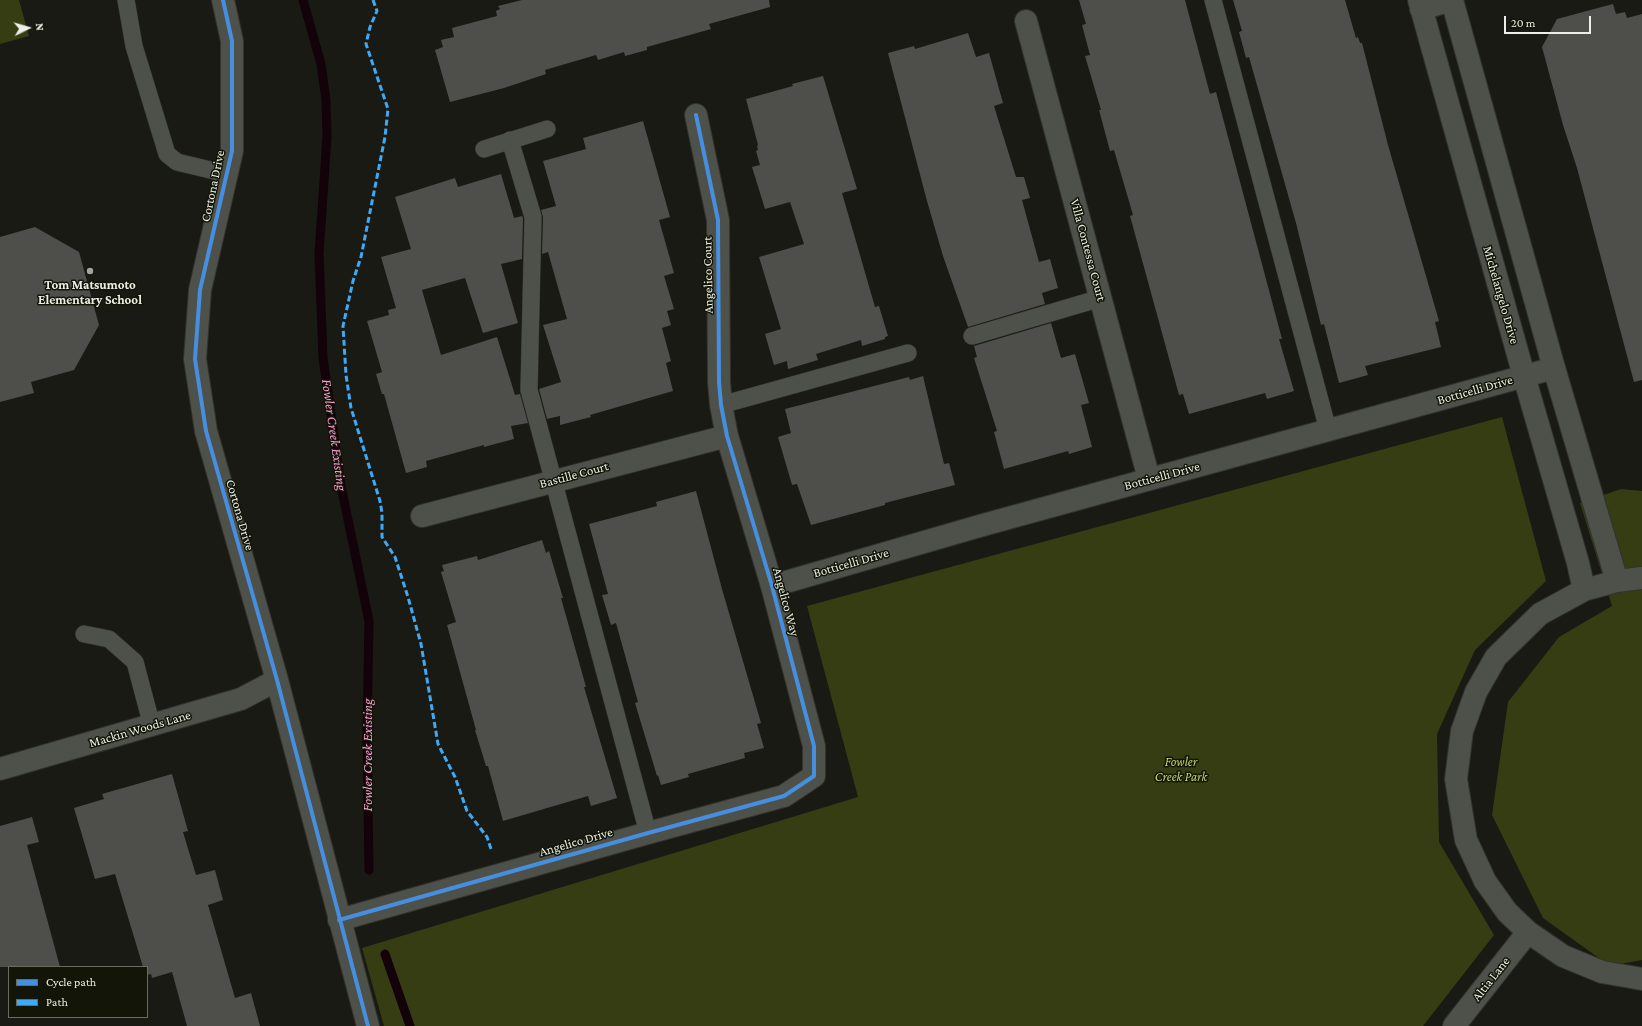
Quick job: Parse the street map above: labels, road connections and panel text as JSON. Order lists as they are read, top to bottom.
{
  "streets": {
    "street": [
      "Cortona Drive",
      "Villa Contessa Court",
      "Angelico Court",
      "Michelangelo Drive",
      "Botticelli Drive",
      "Bastille Court",
      "Angelico Way",
      "Mackin Woods Lane",
      "Angelico Drive",
      "Altia Lane"
    ]
  },
  "crossings": [
    ["Cortona Drive", "Mackin Woods Lane"],
    ["Cortona Drive", "Angelico Drive"],
    ["Villa Contessa Court", "Botticelli Drive"],
    ["Angelico Court", "Bastille Court"],
    ["Angelico Court", "Angelico Way"],
    ["Michelangelo Drive", "Botticelli Drive"],
    ["Botticelli Drive", "Angelico Way"],
    ["Bastille Court", "Angelico Way"],
    ["Angelico Way", "Angelico Drive"]
  ],
  "water": ["Fowler Creek Existing"],
  "parks": ["Fowler Creek Park"],
  "places": ["Tom Matsumoto Elementary School"],
  "legend": ["Cycle path", "Path"],
  "scale_bar": "20 m",
  "north": "right"
}
